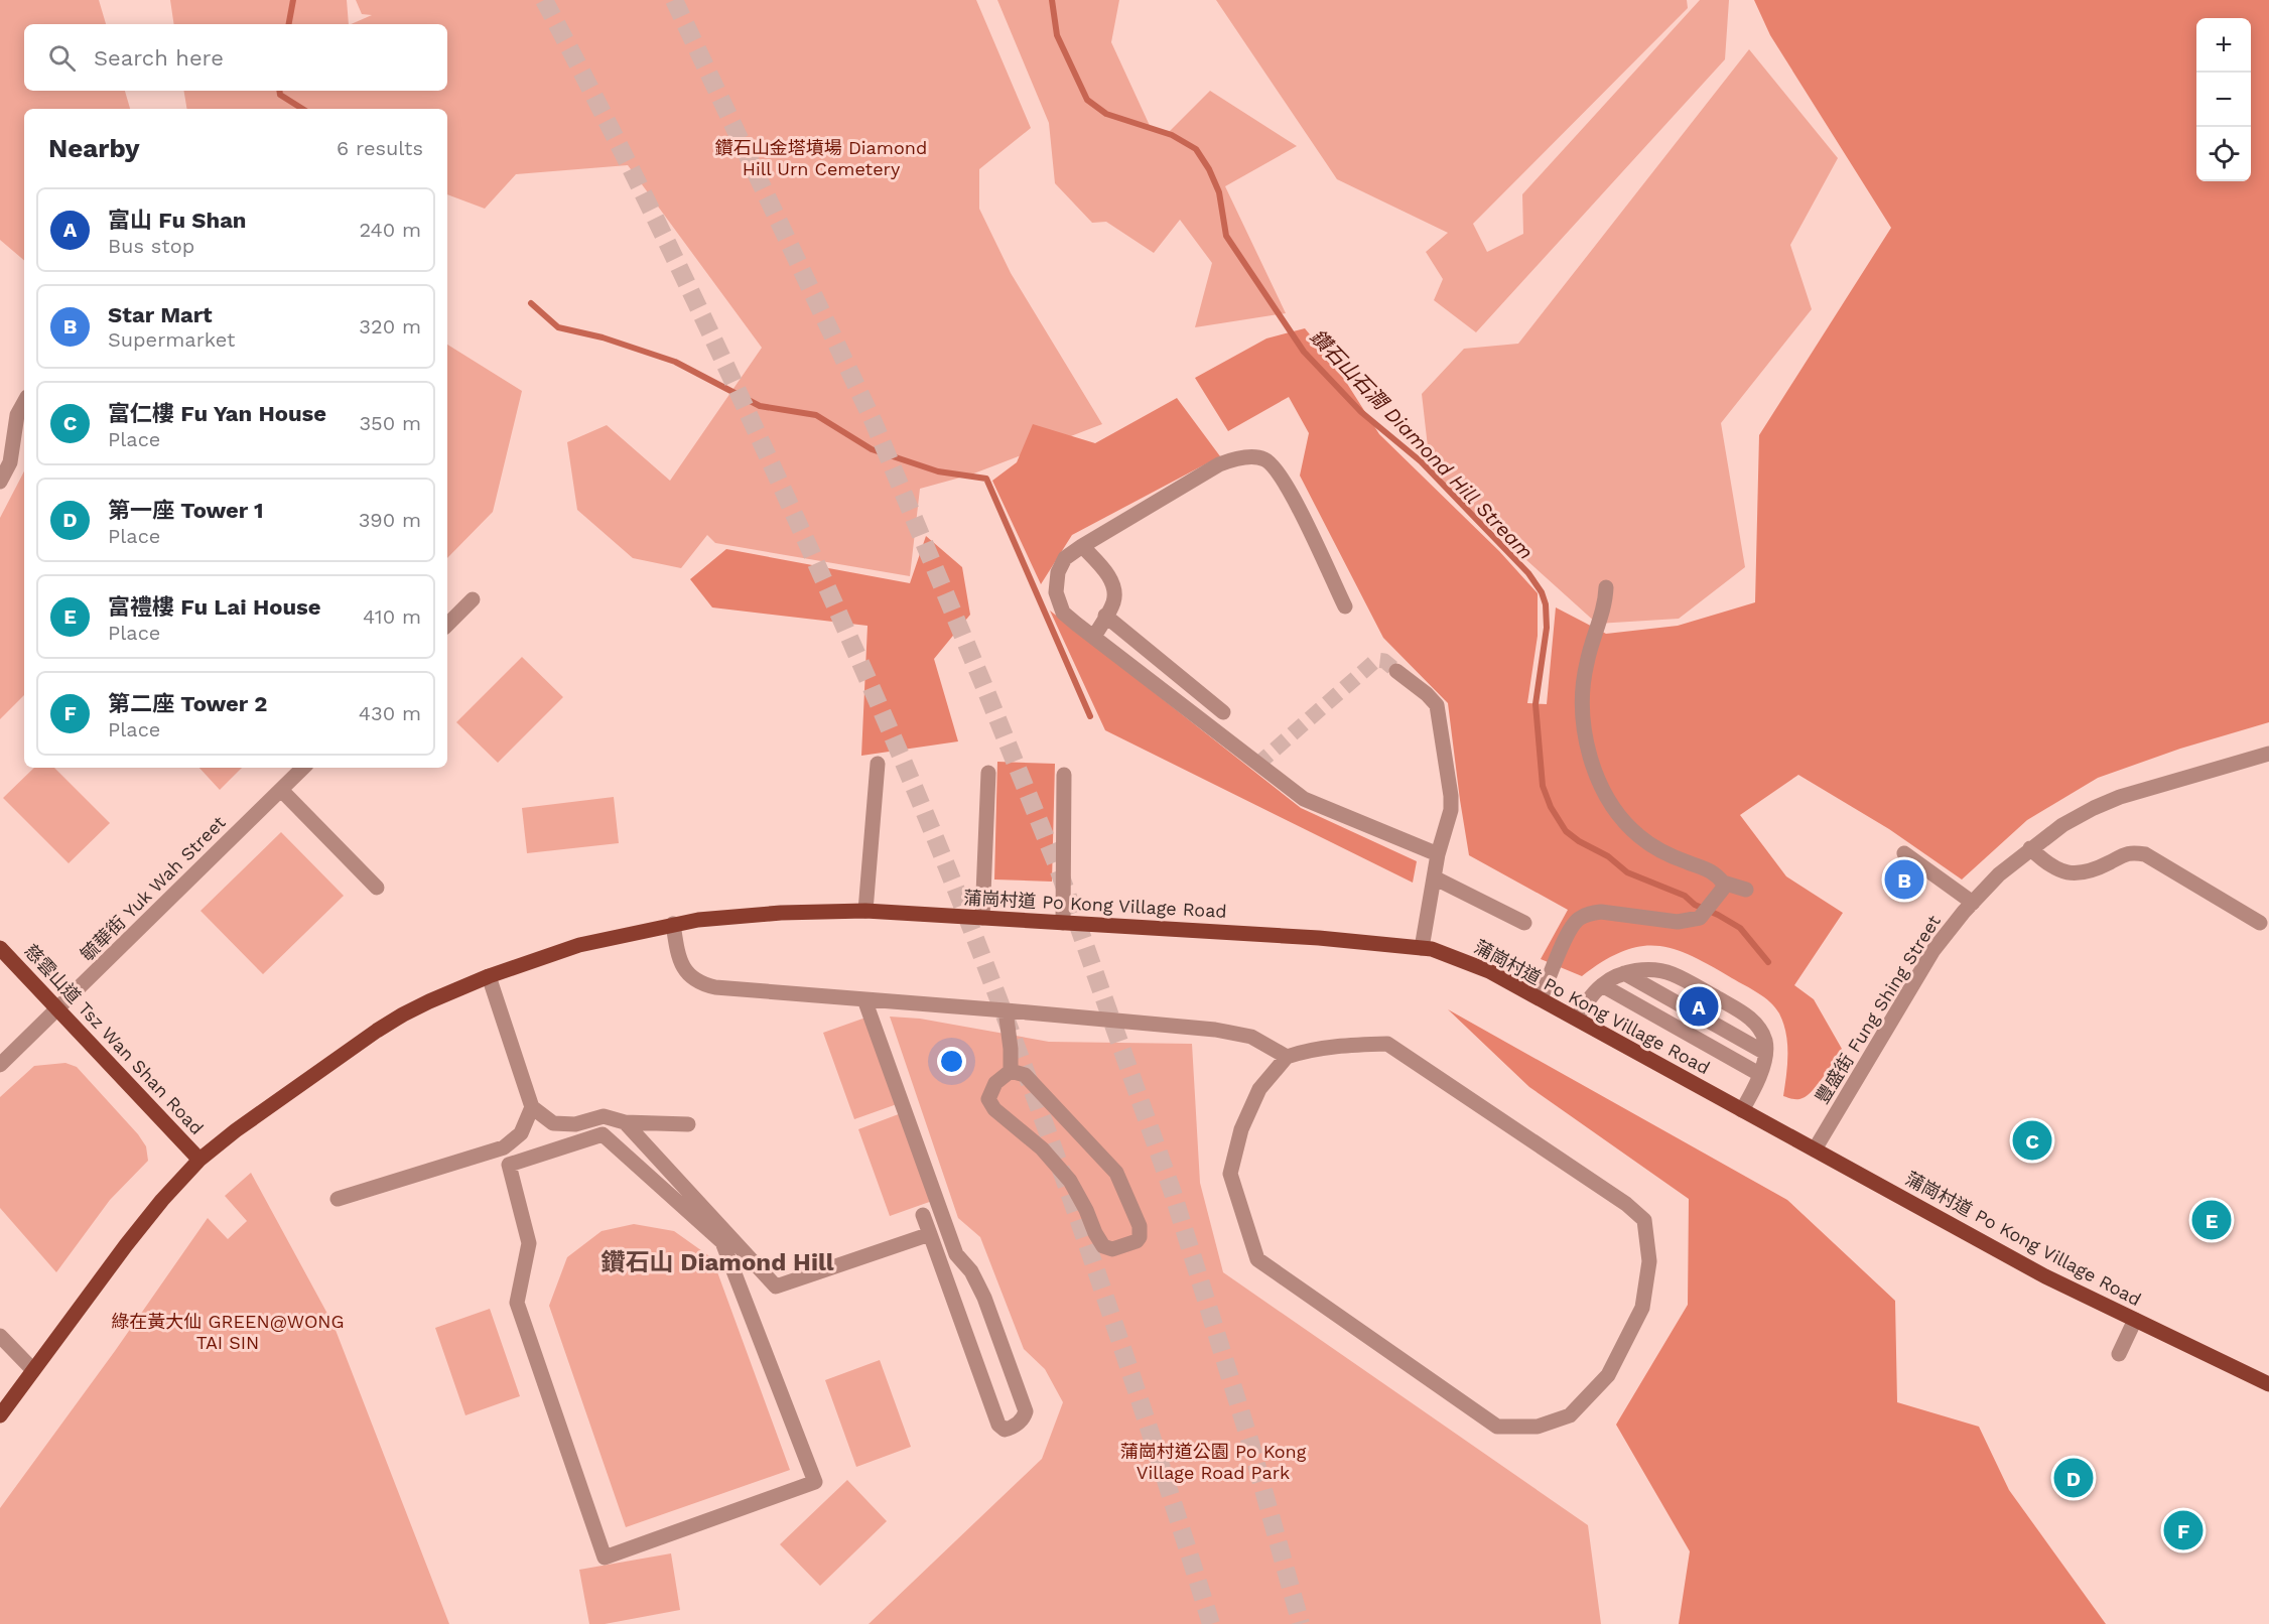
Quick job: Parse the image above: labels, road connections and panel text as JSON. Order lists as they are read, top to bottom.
{
  "streets": {
    "main road": ["蒲崗村道 Po Kong Village Road", "慈雲山道 Tsz Wan Shan Road"],
    "street": ["毓華街 Yuk Wah Street", "豐盛街 Fung Shing Street"]
  },
  "crossings": [
    ["毓華街 Yuk Wah Street", "慈雲山道 Tsz Wan Shan Road"],
    ["蒲崗村道 Po Kong Village Road", "豐盛街 Fung Shing Street"],
    ["蒲崗村道 Po Kong Village Road", "慈雲山道 Tsz Wan Shan Road"]
  ],
  "districts": ["鑽石山 Diamond Hill"],
  "water": ["鑽石山石澗 Diamond Hill Stream"],
  "parks": ["鑽石山金塔墳場 Diamond Hill Urn Cemetery", "綠在⿈⼤仙 GREEN@WONG TAI SIN", "蒲崗村道公園 Po Kong Village Road Park"],
  "page": {
    "map_buttons": ["+", "−"],
    "search": "Search here",
    "heading": ["Nearby", "6 results"],
    "list": [
      {
        "mark": "A",
        "name": "富山 Fu Shan",
        "note": "Bus stop",
        "value": "240 m"
      },
      {
        "mark": "B",
        "name": "Star Mart",
        "note": "Supermarket",
        "value": "320 m"
      },
      {
        "mark": "C",
        "name": "富仁樓 Fu Yan House",
        "note": "Place",
        "value": "350 m"
      },
      {
        "mark": "D",
        "name": "第一座 Tower 1",
        "note": "Place",
        "value": "390 m"
      },
      {
        "mark": "E",
        "name": "富禮樓 Fu Lai House",
        "note": "Place",
        "value": "410 m"
      },
      {
        "mark": "F",
        "name": "第二座 Tower 2",
        "note": "Place",
        "value": "430 m"
      }
    ],
    "pins": [
      "B",
      "A",
      "C",
      "E",
      "D",
      "F"
    ]
  }
}
